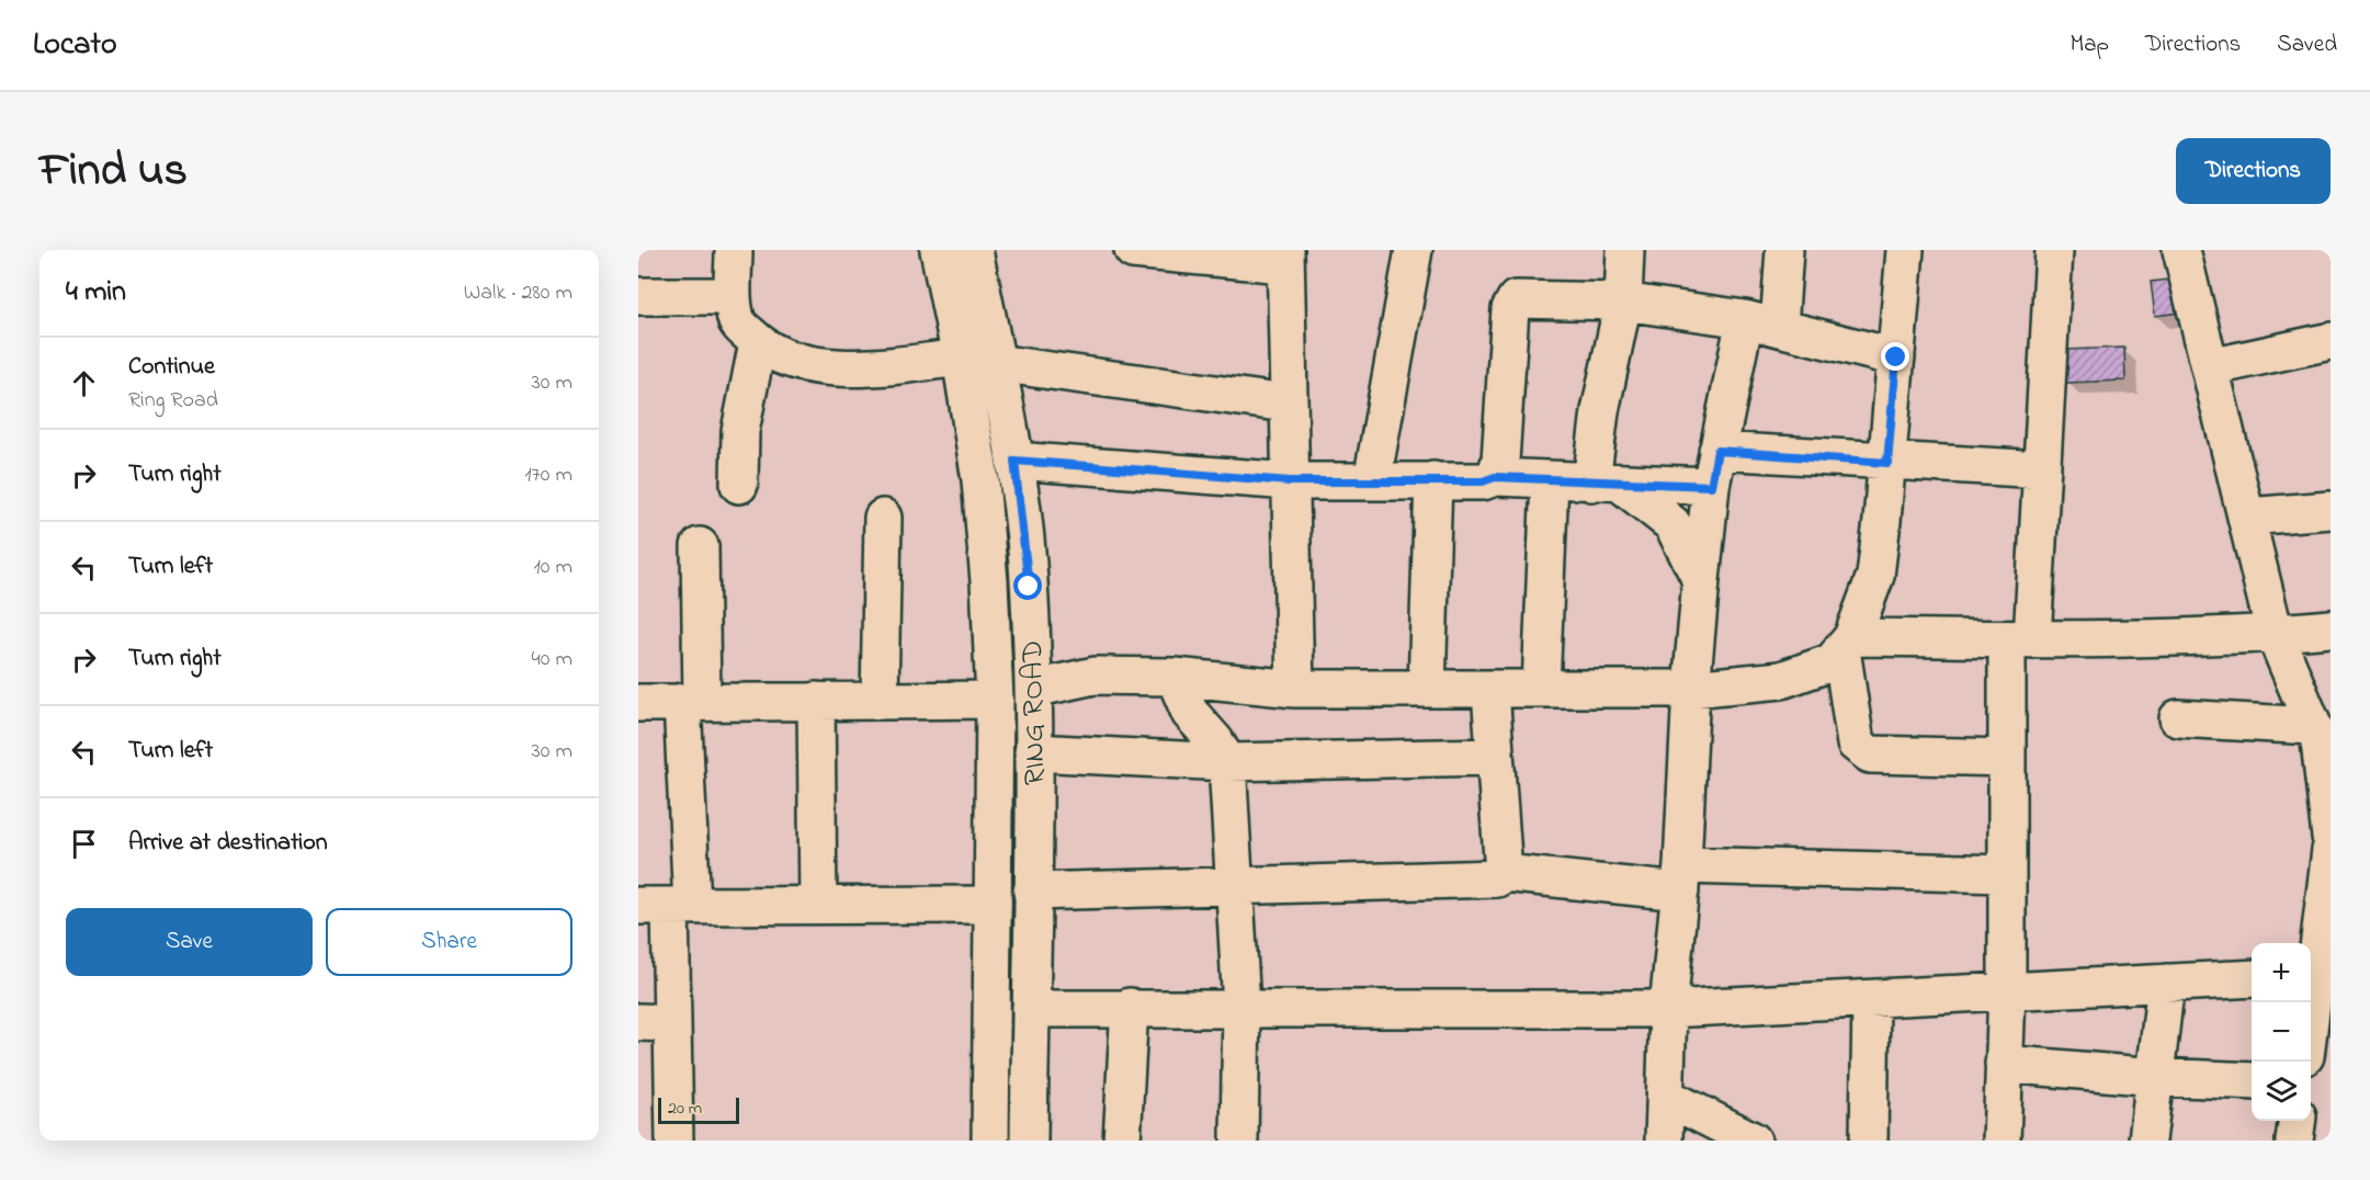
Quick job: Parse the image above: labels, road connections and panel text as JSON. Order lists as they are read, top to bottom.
{
  "streets": {
    "street": ["RING ROAD"]
  },
  "scale_bar": "20 m",
  "page": {
    "header": "Locato",
    "nav": ["Map", "Directions", "Saved"],
    "title": "Find us",
    "buttons": [
      "Directions",
      ["Save", "Share"]
    ],
    "heading": ["4 min", "Walk · 280 m"],
    "list": [
      ["Continue", "Ring Road", "30 m"],
      ["Turn right", "170 m"],
      ["Turn left", "10 m"],
      ["Turn right", "40 m"],
      ["Turn left", "30 m"],
      "Arrive at destination"
    ],
    "map_buttons": ["+", "−"],
    "scale": "20 m"
  }
}
